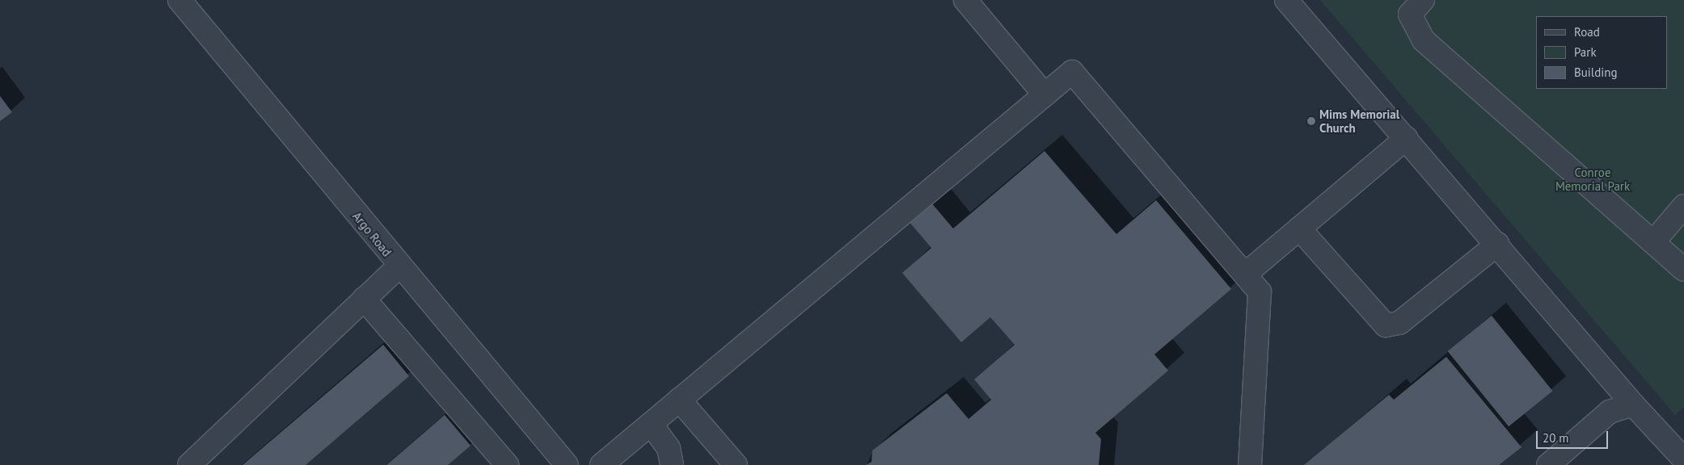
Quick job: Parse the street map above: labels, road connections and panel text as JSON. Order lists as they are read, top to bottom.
{
  "streets": {
    "street": ["Argo Road"]
  },
  "parks": ["Conroe Memorial Park"],
  "places": ["Mims Memorial Church"],
  "legend": ["Road", "Park", "Building"],
  "scale_bar": "20 m"
}
